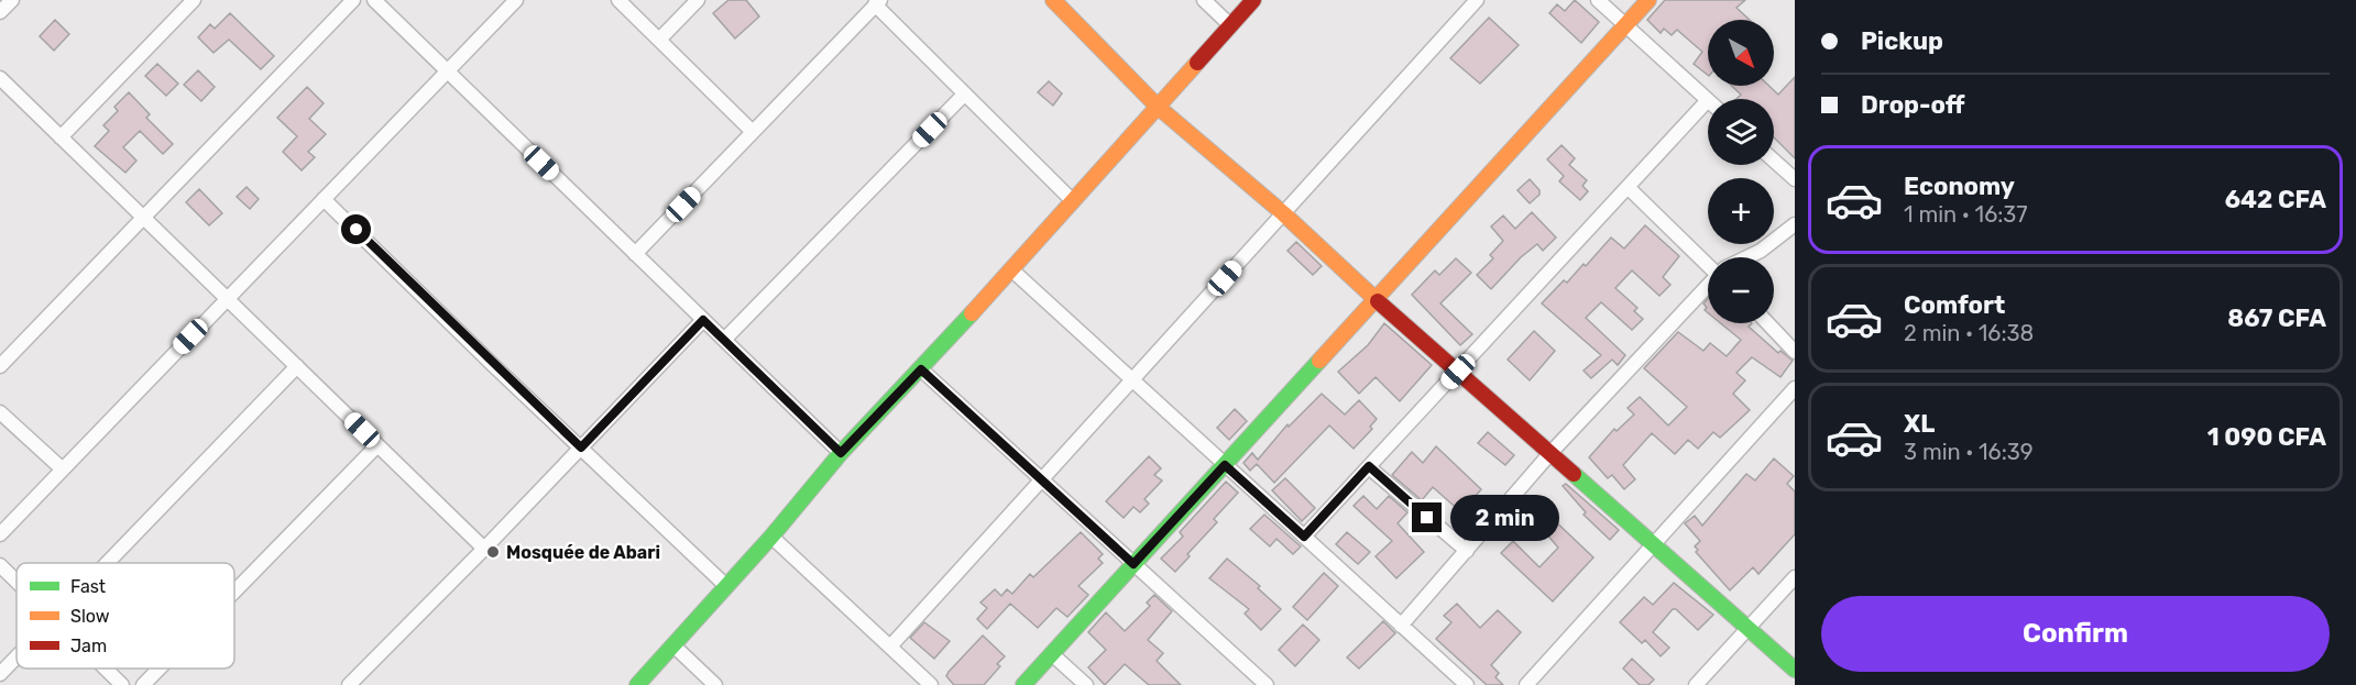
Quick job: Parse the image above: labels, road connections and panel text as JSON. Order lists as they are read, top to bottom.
{
  "places": ["Mosquée de Abari"],
  "legend": ["Fast", "Slow", "Jam"],
  "north": "bottom right",
  "page": {
    "banner": ["Pickup", "Drop-off"],
    "map_buttons": ["+", "−"],
    "list": [
      {
        "name": "Economy",
        "note": "1 min · 16:37",
        "value": "642 CFA"
      },
      {
        "name": "Comfort",
        "note": "2 min · 16:38",
        "value": "867 CFA"
      },
      {
        "name": "XL",
        "note": "3 min · 16:39",
        "value": "1 090 CFA"
      }
    ],
    "bubble": "2 min",
    "buttons": "Confirm"
  }
}
